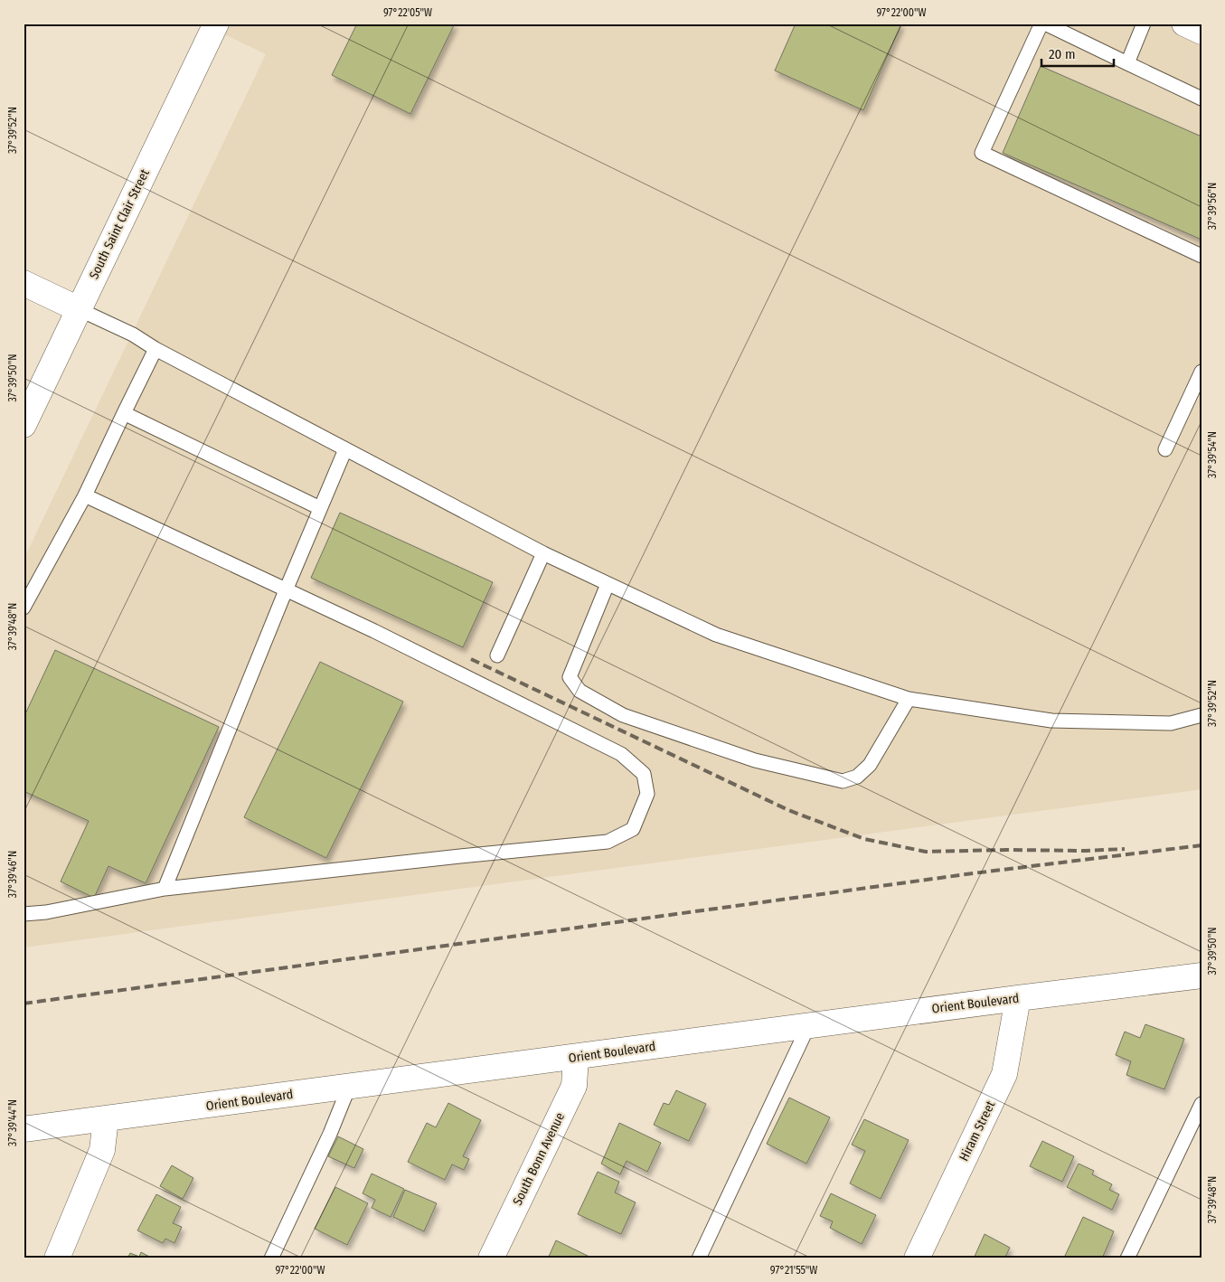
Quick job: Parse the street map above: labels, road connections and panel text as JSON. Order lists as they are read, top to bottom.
{
  "streets": {
    "street": [
      "South Saint Clair Street",
      "Orient Boulevard",
      "Hiram Street",
      "South Bonn Avenue"
    ]
  },
  "crossings": [
    ["Orient Boulevard", "Hiram Street"],
    ["Orient Boulevard", "South Bonn Avenue"]
  ],
  "scale_bar": "20 m",
  "coordinates": [
    "97°22'05\"W",
    "97°22'00\"W",
    "37°39'52\"N",
    "37°39'56\"N",
    "37°39'50\"N",
    "37°39'54\"N",
    "37°39'48\"N",
    "37°39'46\"N",
    "37°39'44\"N",
    "97°21'55\"W"
  ]
}
